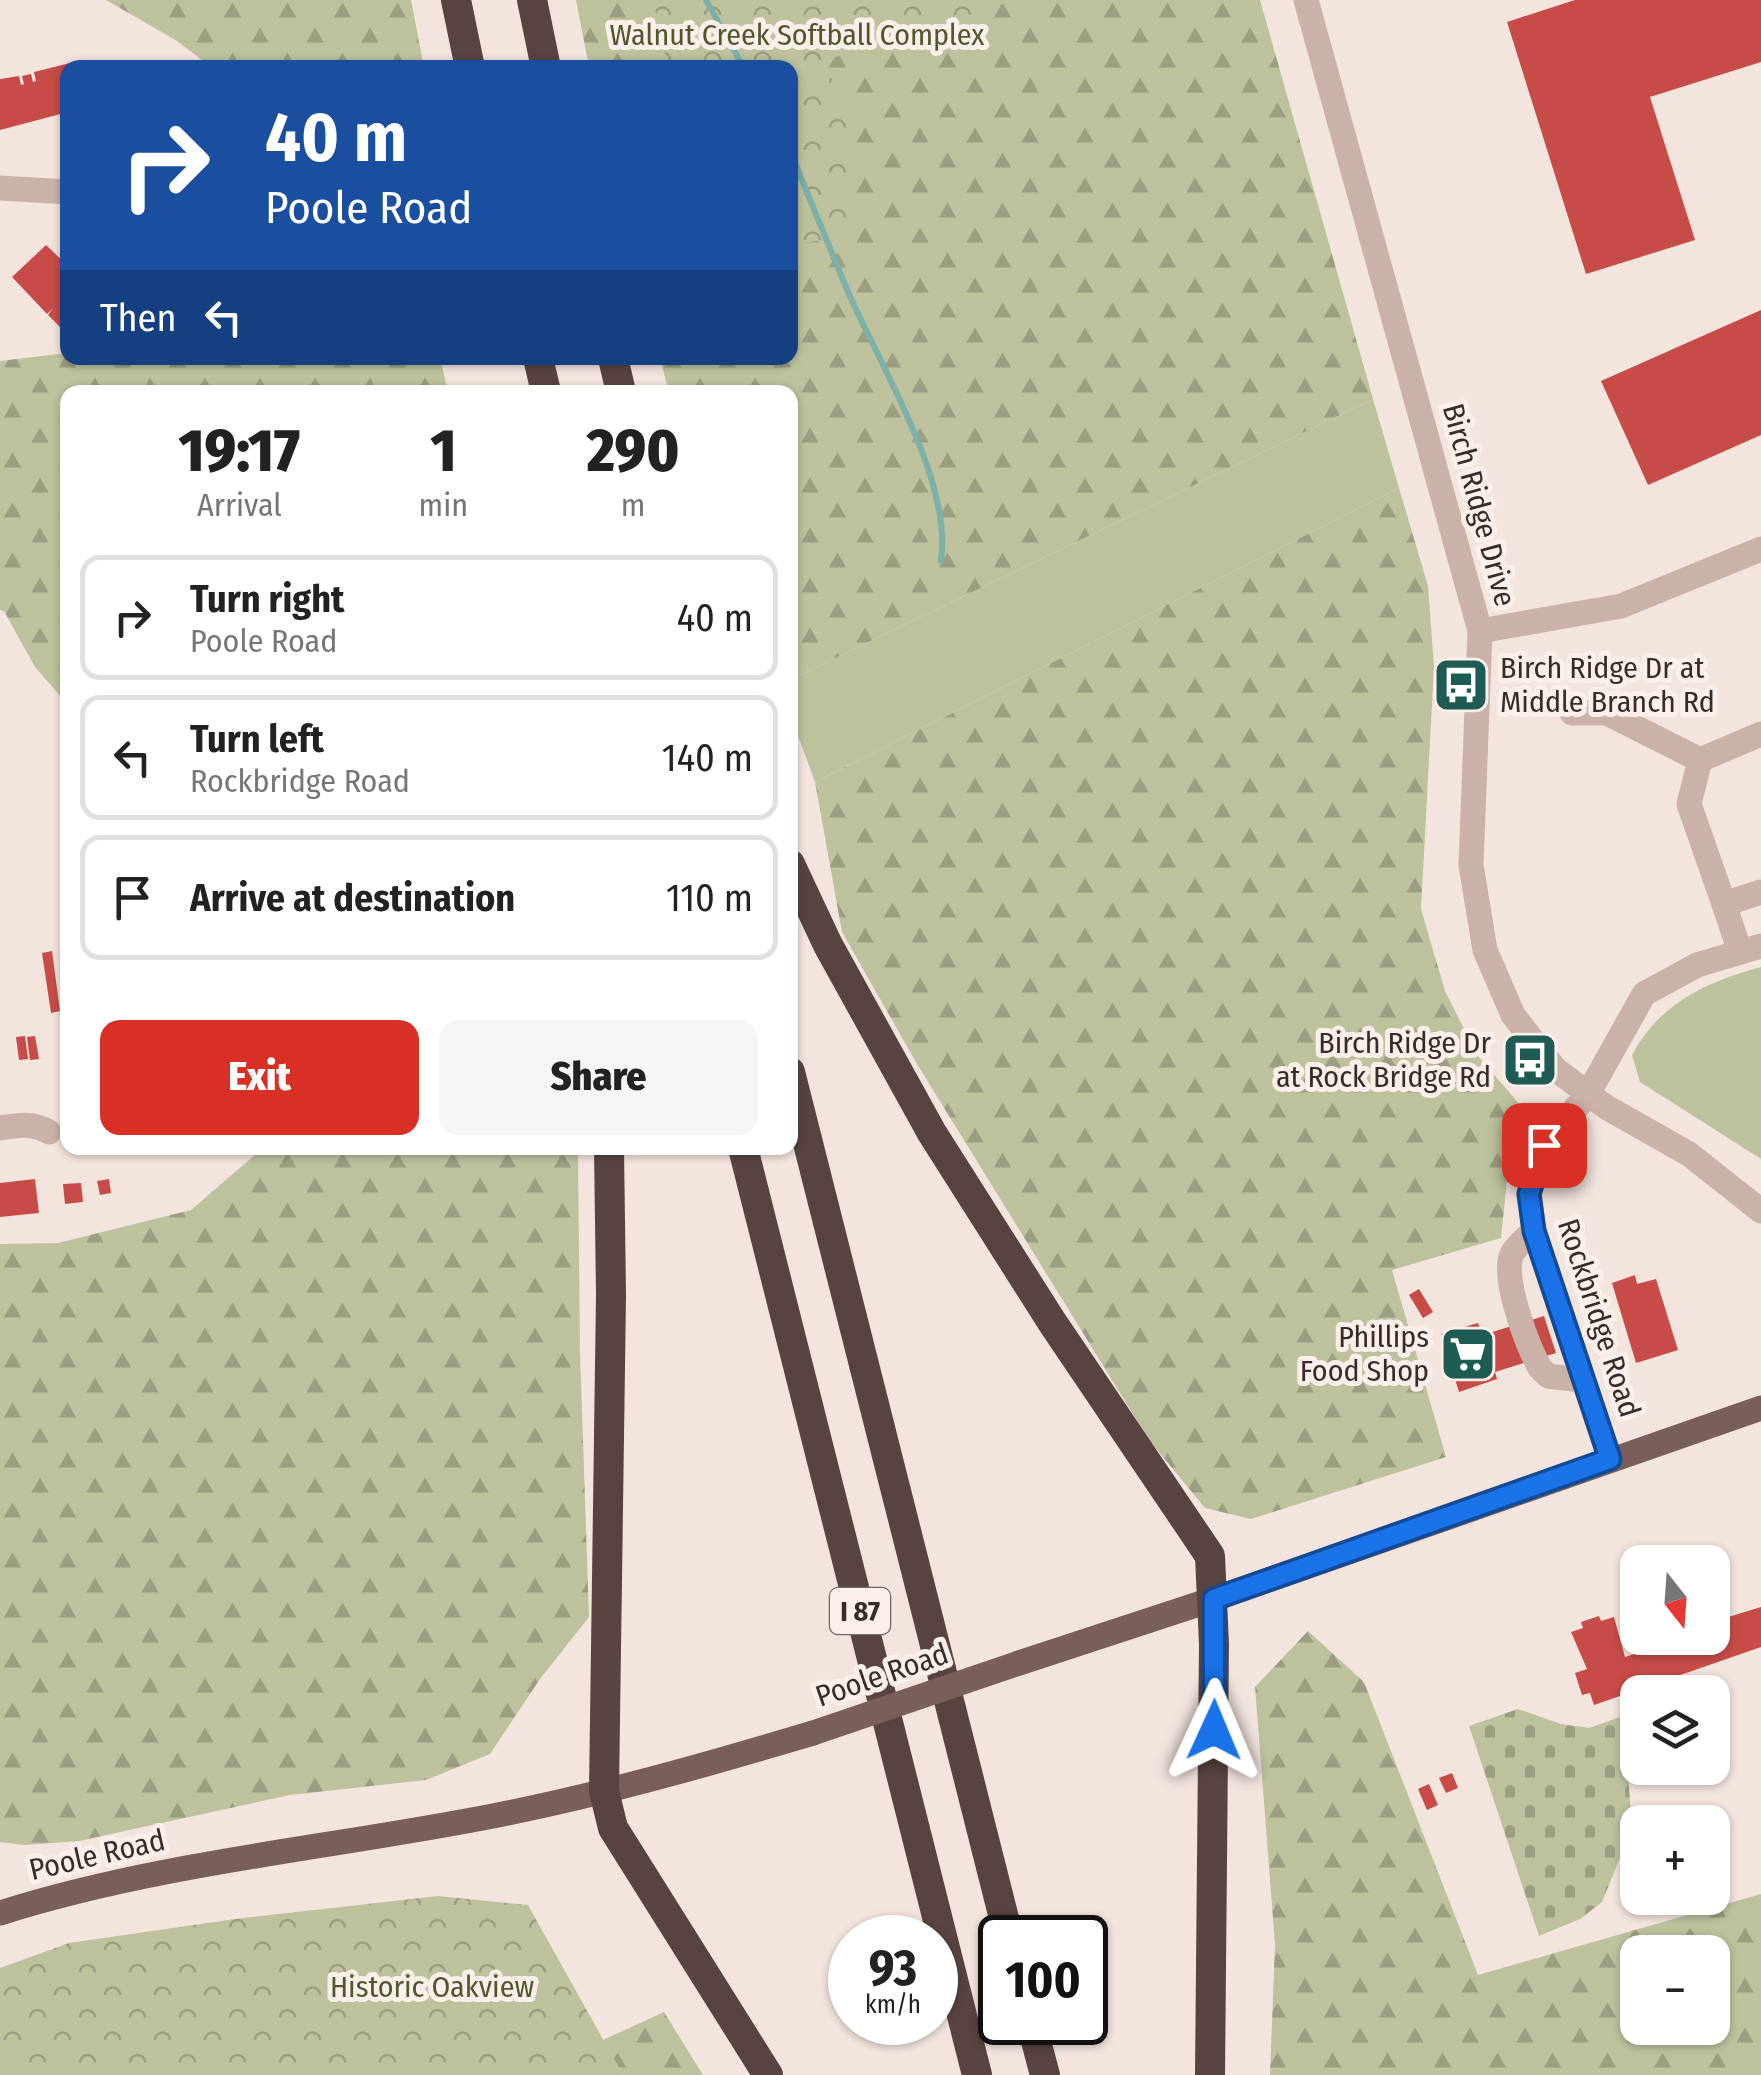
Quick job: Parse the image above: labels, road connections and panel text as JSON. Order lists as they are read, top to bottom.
{
  "streets": {
    "highway": ["I 87"],
    "main road": ["Poole Road"],
    "street": ["Birch Ridge Drive", "Rockbridge Road"]
  },
  "crossings": [
    ["Birch Ridge Drive", "Rockbridge Road"],
    ["Rockbridge Road", "Poole Road"]
  ],
  "parks": ["Walnut Creek Softball Complex", "Historic Oakview"],
  "places": {
    "bus stop": ["Birch Ridge Dr at Middle Branch Rd", "Birch Ridge Dr at Rock Bridge Rd"],
    "supermarket": ["Phillips Food Shop"]
  },
  "north": "bottom",
  "page": {
    "turn": ["40 m", "Poole Road"],
    "then": "Then",
    "eta": [
      "19:17",
      "Arrival",
      "1",
      "min",
      "290",
      "m"
    ],
    "list": [
      {
        "name": "Turn right",
        "note": "Poole Road",
        "value": "40 m"
      },
      {
        "name": "Turn left",
        "note": "Rockbridge Road",
        "value": "140 m"
      },
      {
        "name": "Arrive at destination",
        "value": "110 m"
      }
    ],
    "buttons": ["Exit", "Share"],
    "map_buttons": ["+", "−"],
    "speed": "93 km/h",
    "limit": "100"
  }
}
